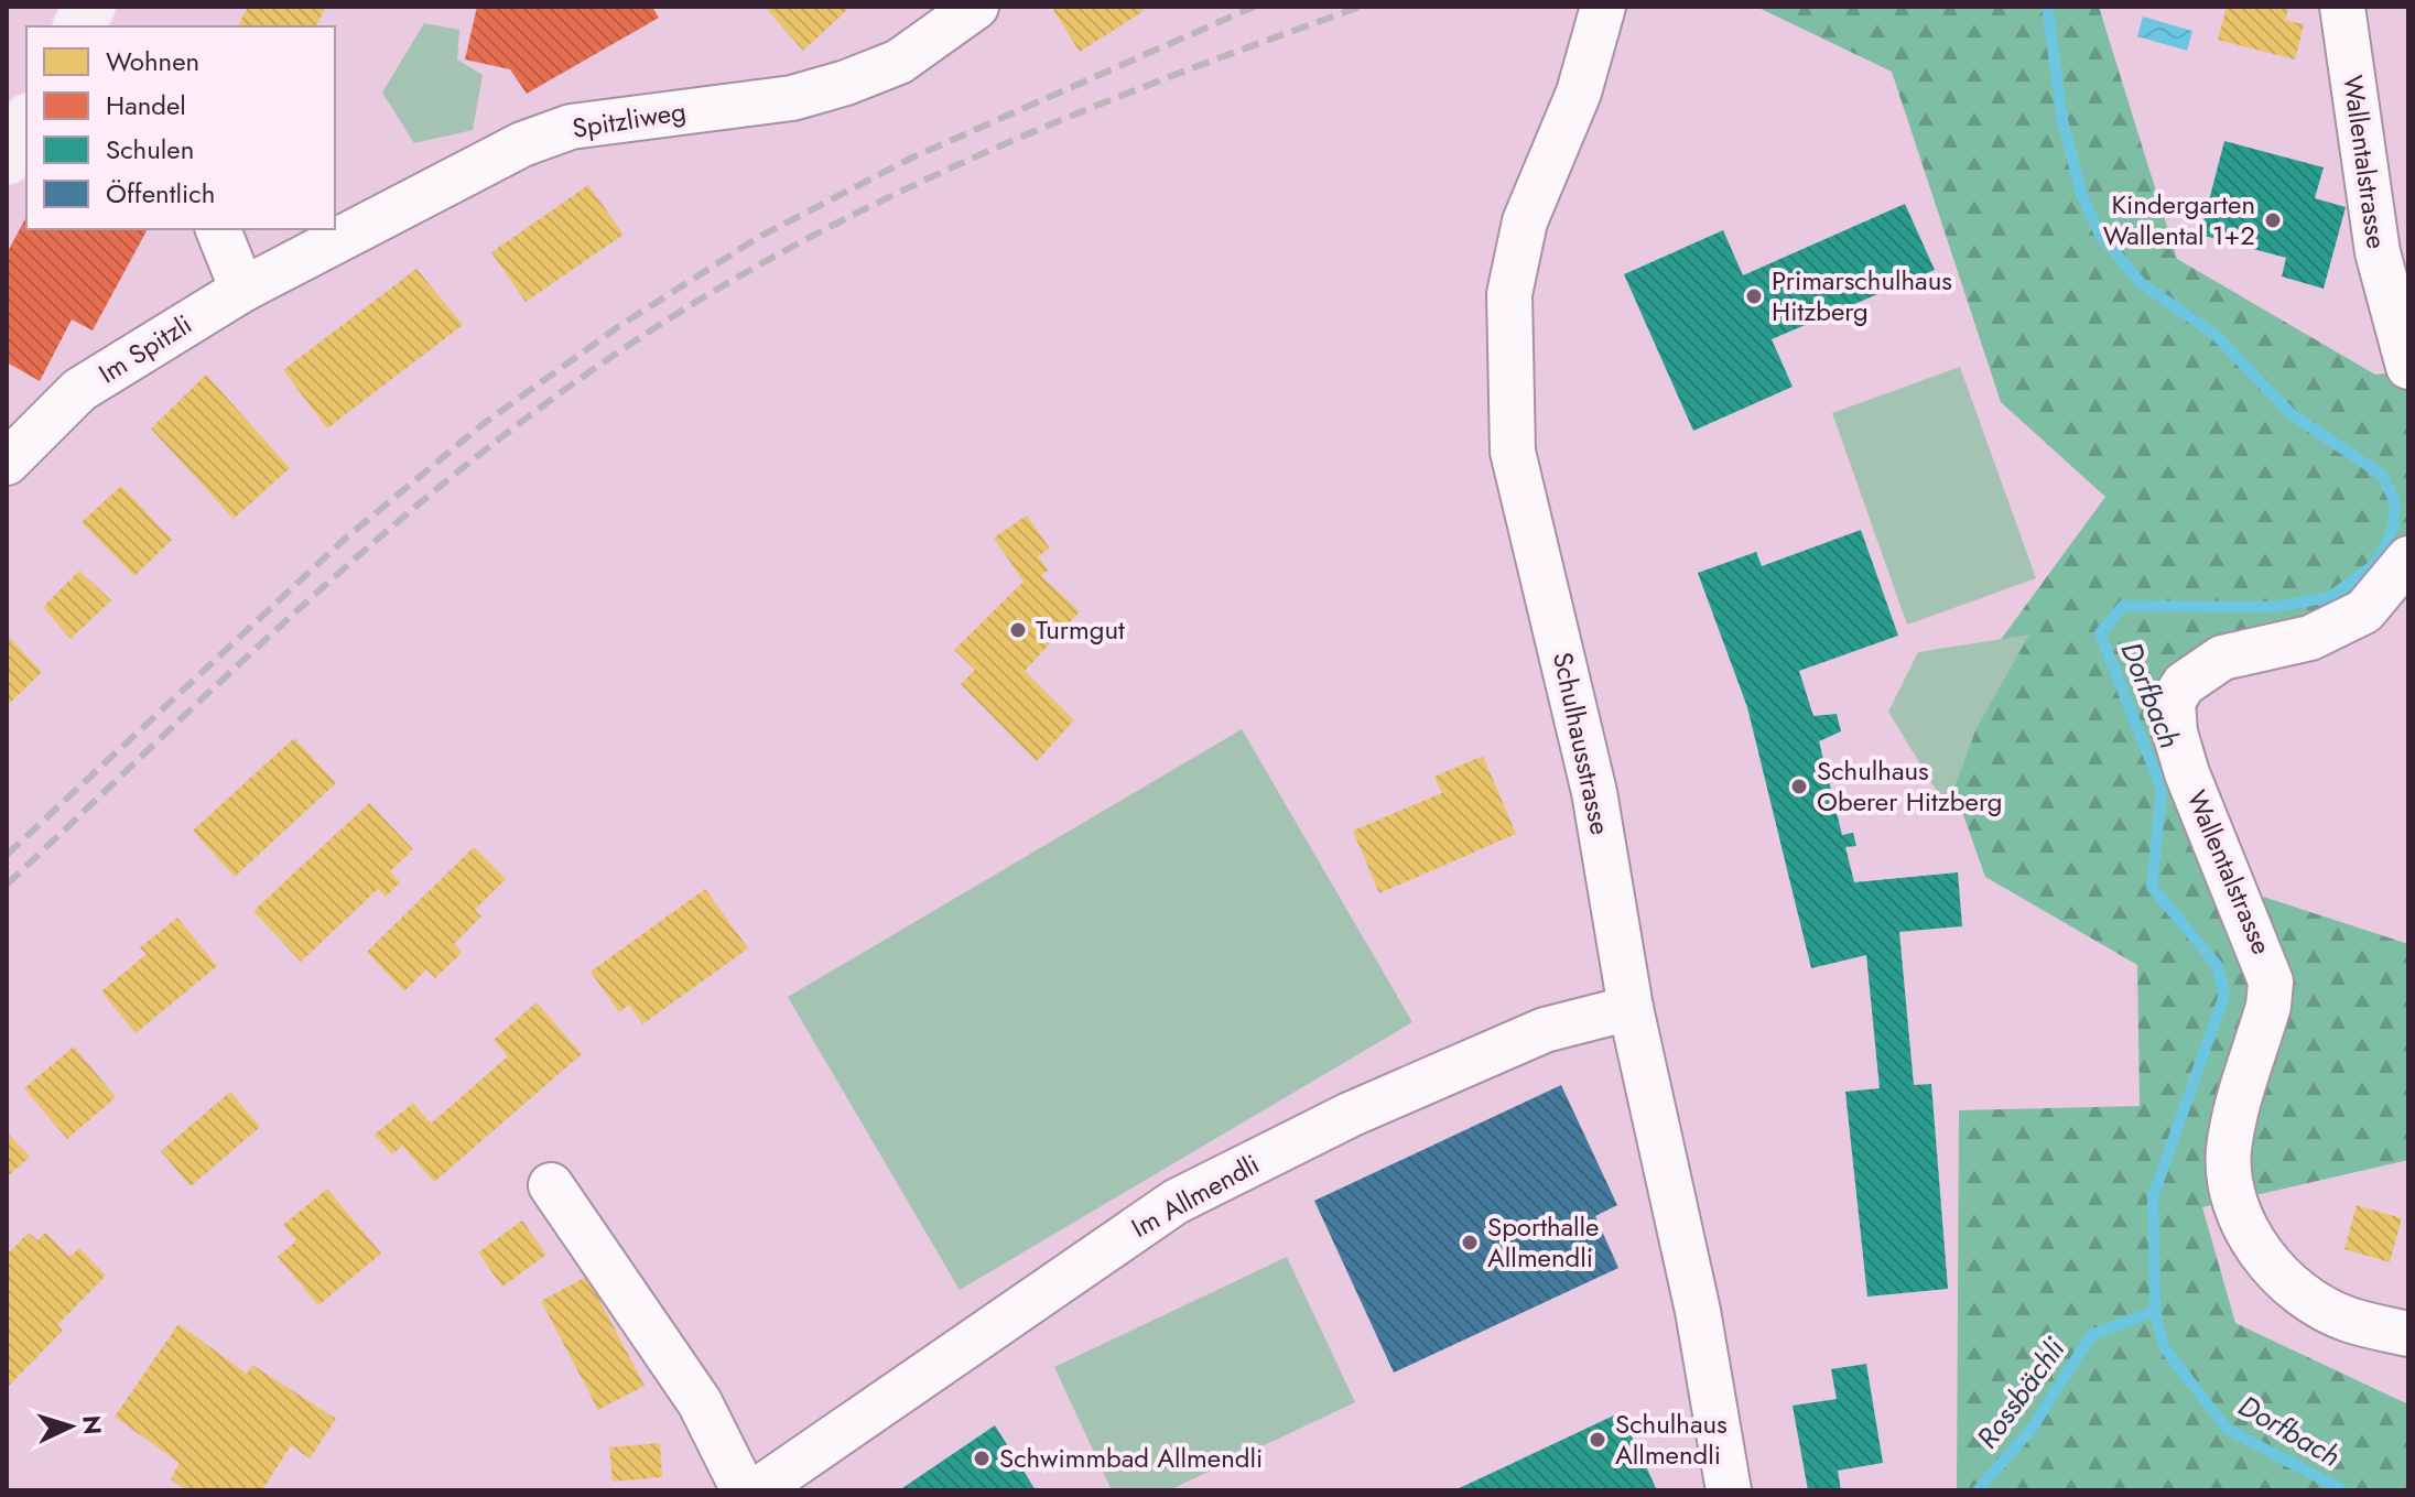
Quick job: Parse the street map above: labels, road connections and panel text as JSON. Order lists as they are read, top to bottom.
{
  "streets": {
    "street": [
      "Spitzliweg",
      "Wallentalstrasse",
      "Im Spitzli",
      "Schulhausstrasse",
      "Im Allmendli"
    ]
  },
  "crossings": [
    ["Spitzliweg", "Im Spitzli"],
    ["Schulhausstrasse", "Im Allmendli"]
  ],
  "water": ["Dorfbach", "Rossbächli"],
  "places": [
    "Kindergarten Wallental 1+2",
    "Primarschulhaus Hitzberg",
    "Turmgut",
    "Schulhaus Oberer Hitzberg",
    "Sporthalle Allmendli",
    "Schulhaus Allmendli",
    "Schwimmbad Allmendli"
  ],
  "legend": [
    "Wohnen",
    "Handel",
    "Schulen",
    "Öffentlich"
  ],
  "north": "right"
}
